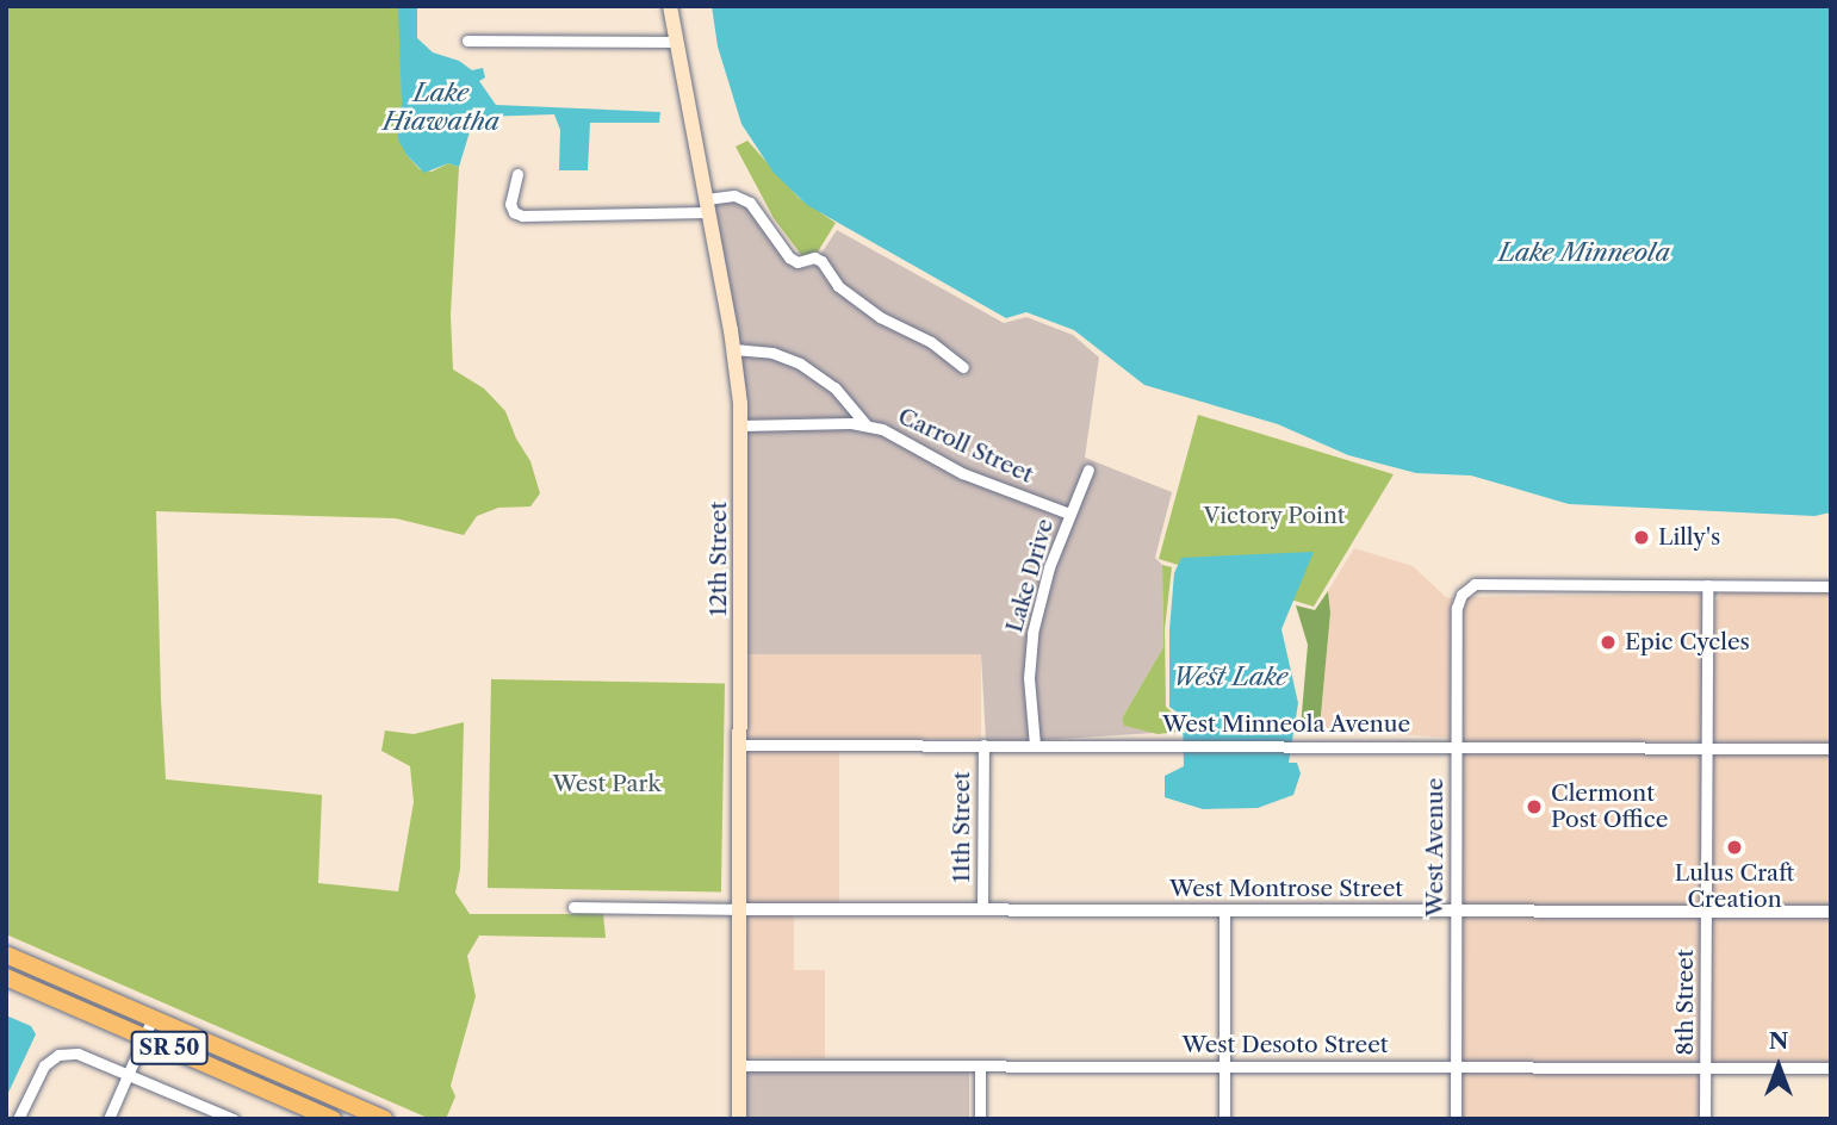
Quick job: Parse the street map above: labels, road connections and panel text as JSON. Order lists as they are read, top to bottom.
{
  "streets": {
    "highway": ["SR 50"],
    "main road": ["12th Street"],
    "street": [
      "Carroll Street",
      "Lake Drive",
      "West Minneola Avenue",
      "11th Street",
      "West Avenue",
      "West Montrose Street",
      "8th Street",
      "West Desoto Street"
    ]
  },
  "crossings": [
    ["Carroll Street", "12th Street"],
    ["Carroll Street", "Lake Drive"],
    ["12th Street", "West Minneola Avenue"],
    ["12th Street", "West Montrose Street"],
    ["12th Street", "West Desoto Street"],
    ["Lake Drive", "West Minneola Avenue"],
    ["West Minneola Avenue", "11th Street"],
    ["West Minneola Avenue", "West Avenue"],
    ["West Minneola Avenue", "8th Street"],
    ["11th Street", "West Montrose Street"],
    ["West Avenue", "West Montrose Street"],
    ["West Avenue", "8th Street"],
    ["West Avenue", "West Desoto Street"],
    ["West Montrose Street", "8th Street"],
    ["8th Street", "West Desoto Street"]
  ],
  "water": ["Lake Hiawatha", "Lake Minneola", "West Lake"],
  "parks": ["Victory Point", "West Park"],
  "places": [
    "Lilly's",
    "Epic Cycles",
    "Clermont Post Office",
    "Lulus Craft Creation"
  ],
  "north": "top"
}
